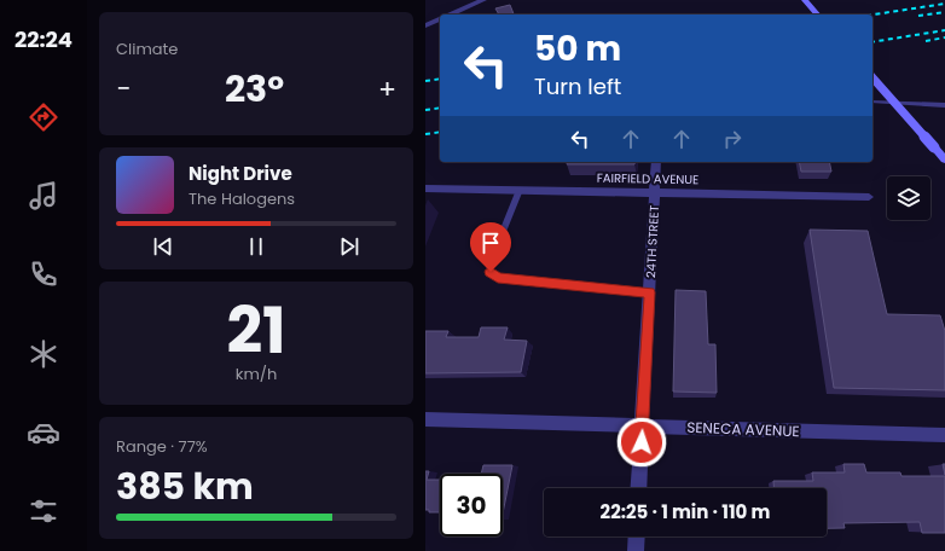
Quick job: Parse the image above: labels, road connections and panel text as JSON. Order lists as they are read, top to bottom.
{
  "streets": {
    "street": ["FAIRFIELD AVENUE", "24TH STREET", "SENECA AVENUE"]
  },
  "crossings": [
    ["FAIRFIELD AVENUE", "24TH STREET"],
    ["24TH STREET", "SENECA AVENUE"]
  ],
  "page": {
    "tabs": "22:24",
    "tile": [
      "Climate",
      ["21", "km/h"],
      ["Range · 77%", "385 km"]
    ],
    "turn": ["50 m", "Turn left"],
    "heat": ["−", "23°", "+"],
    "song": ["Night Drive", "The Halogens"],
    "limit": "30",
    "trip": "22:25 · 1 min · 110 m"
  }
}
